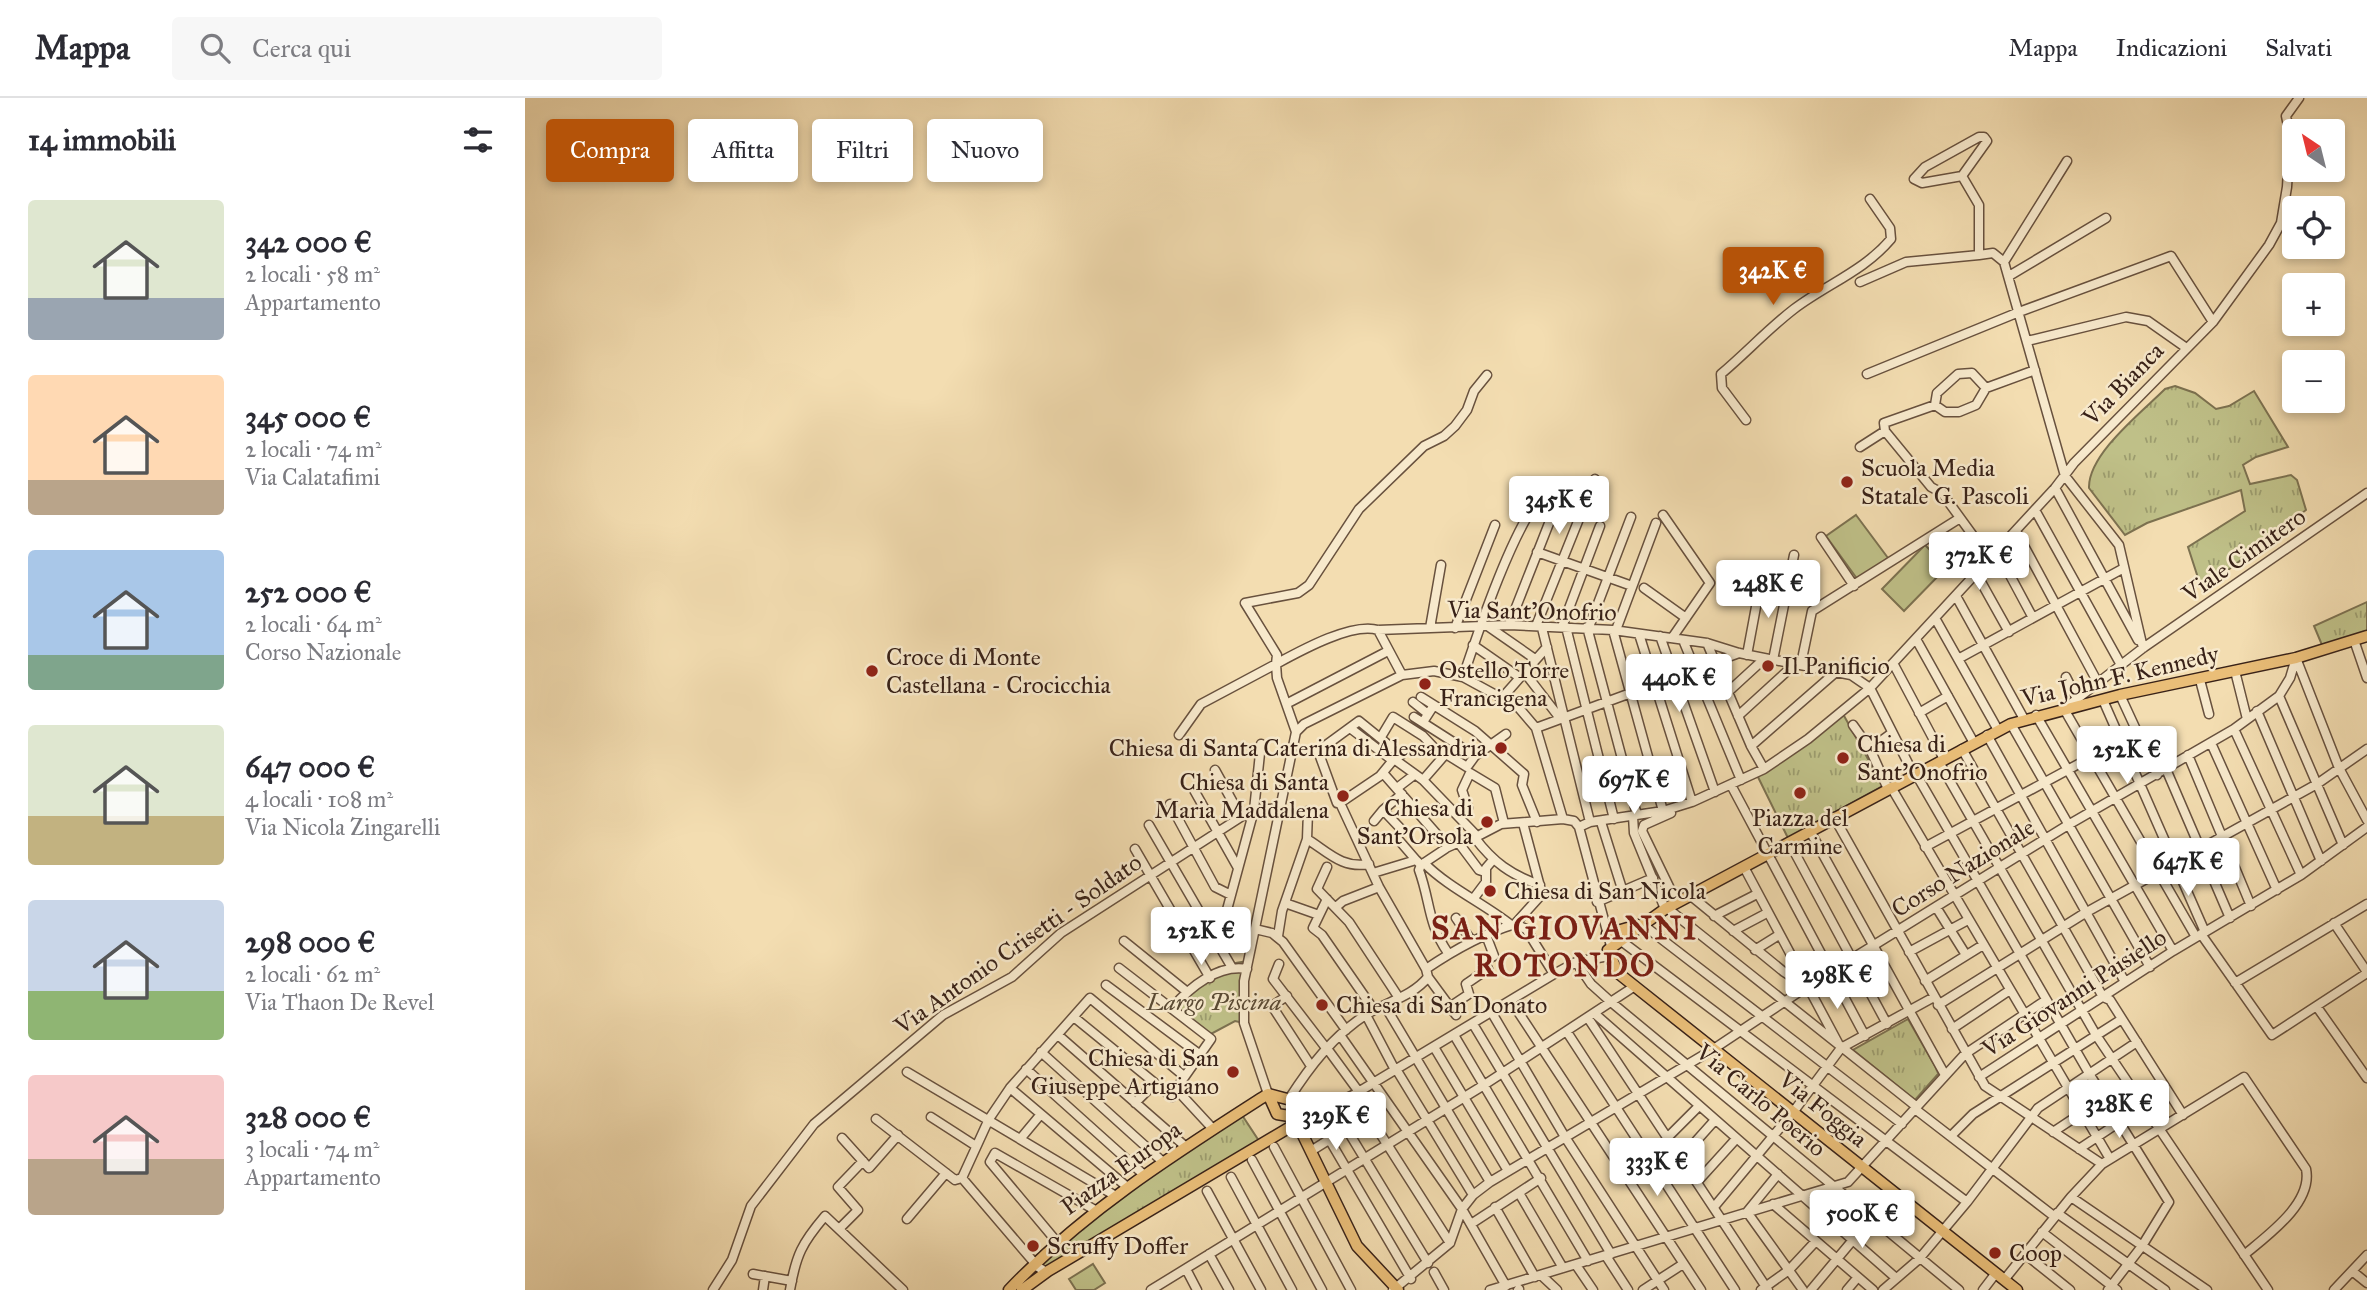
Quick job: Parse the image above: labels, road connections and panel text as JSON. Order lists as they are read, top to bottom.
{
  "streets": {
    "main road": ["Via John F. Kennedy", "Via Foggia", "Piazza Europa"],
    "street": [
      "Via Bianca",
      "Viale Cimitero",
      "Via Sant'Onofrio",
      "Corso Nazionale",
      "Via Antonio Crisetti - Soldato",
      "Via Giovanni Paisiello",
      "Via Carlo Poerio"
    ]
  },
  "crossings": [
    ["Via Bianca", "Via Sant'Onofrio"],
    ["Via John F. Kennedy", "Via Foggia"],
    ["Corso Nazionale", "Via Carlo Poerio"],
    ["Corso Nazionale", "Via Foggia"]
  ],
  "districts": ["SAN GIOVANNI ROTONDO"],
  "parks": ["Largo Piscina"],
  "places": [
    "Scuola Media Statale G. Pascoli",
    "Il Panificio",
    "Croce di Monte Castellana - Crocicchia",
    "Ostello Torre Francigena",
    "Chiesa di Santa Caterina di Alessandria",
    "Chiesa di Sant'Onofrio",
    "Piazza del Carmine",
    "Chiesa di Santa Maria Maddalena",
    "Chiesa di Sant'Orsola",
    "Chiesa di San Nicola",
    "Chiesa di San Donato",
    "Chiesa di San Giuseppe Artigiano",
    "Scruffy Doffer",
    "Coop"
  ],
  "north": "top left",
  "page": {
    "header": "Mappa",
    "search": "Cerca qui",
    "nav": ["Mappa", "Indicazioni", "Salvati"],
    "heading": "14 immobili",
    "map_buttons": ["+", "−"],
    "chip": [
      "Compra",
      "Affitta",
      "Filtri",
      "Nuovo"
    ],
    "list": [
      {
        "name": "342 000 €",
        "note": "2 locali · 58 m² · Appartamento"
      },
      {
        "name": "345 000 €",
        "note": "2 locali · 74 m² · Via Calatafimi"
      },
      {
        "name": "252 000 €",
        "note": "2 locali · 64 m² · Corso Nazionale"
      },
      {
        "name": "647 000 €",
        "note": "4 locali · 108 m² · Via Nicola Zingarelli"
      },
      {
        "name": "298 000 €",
        "note": "2 locali · 62 m² · Via Thaon De Revel"
      },
      {
        "name": "328 000 €",
        "note": "3 locali · 74 m² · Appartamento"
      }
    ],
    "price": [
      "342K €",
      "345K €",
      "372K €",
      "248K €",
      "440K €",
      "252K €",
      "697K €",
      "647K €",
      "252K €",
      "298K €",
      "328K €",
      "329K €",
      "333K €",
      "500K €"
    ]
  }
}
